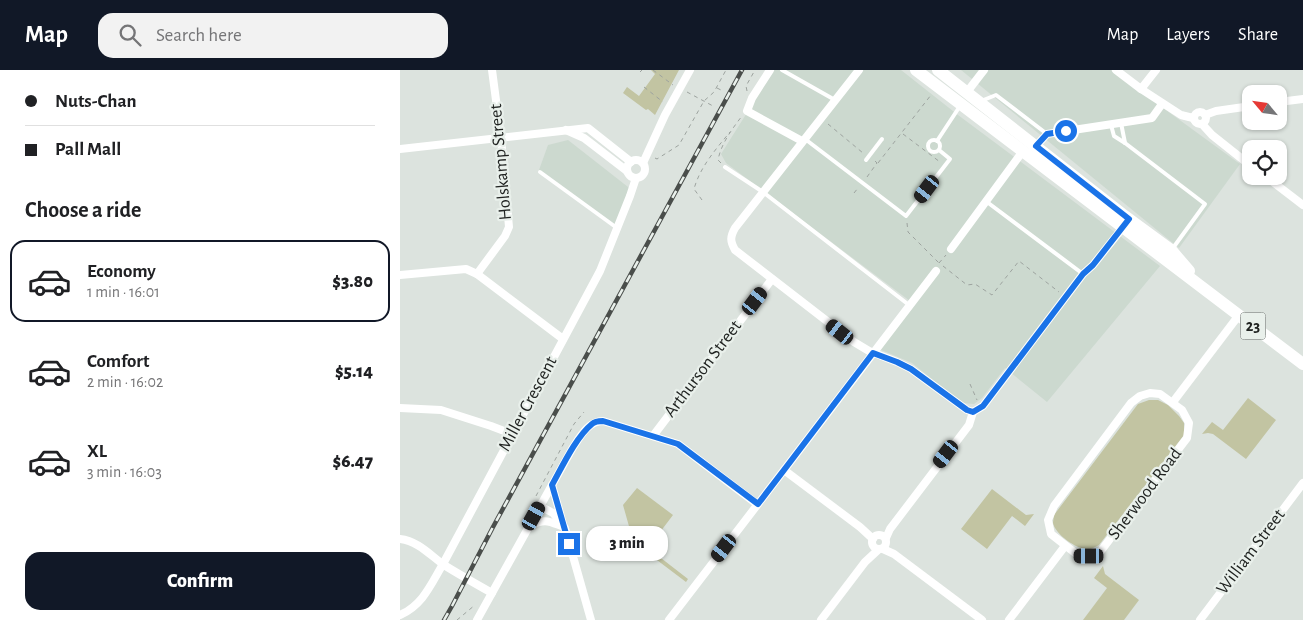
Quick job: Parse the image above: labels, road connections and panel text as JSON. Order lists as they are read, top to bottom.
{
  "streets": {
    "main road": ["23"],
    "street": [
      "Holskamp Street",
      "Arthurson Street",
      "Miller Crescent",
      "Sherwood Road",
      "William Street"
    ]
  },
  "north": "top left",
  "page": {
    "header": "Map",
    "search": "Search here",
    "nav": ["Map", "Layers", "Share"],
    "banner": ["Nuts-Chan", "Pall Mall"],
    "heading": "Choose a ride",
    "list": [
      {
        "name": "Economy",
        "note": "1 min · 16:01",
        "value": "$3.80"
      },
      {
        "name": "Comfort",
        "note": "2 min · 16:02",
        "value": "$5.14"
      },
      {
        "name": "XL",
        "note": "3 min · 16:03",
        "value": "$6.47"
      }
    ],
    "bubble": "3 min",
    "buttons": "Confirm"
  }
}
